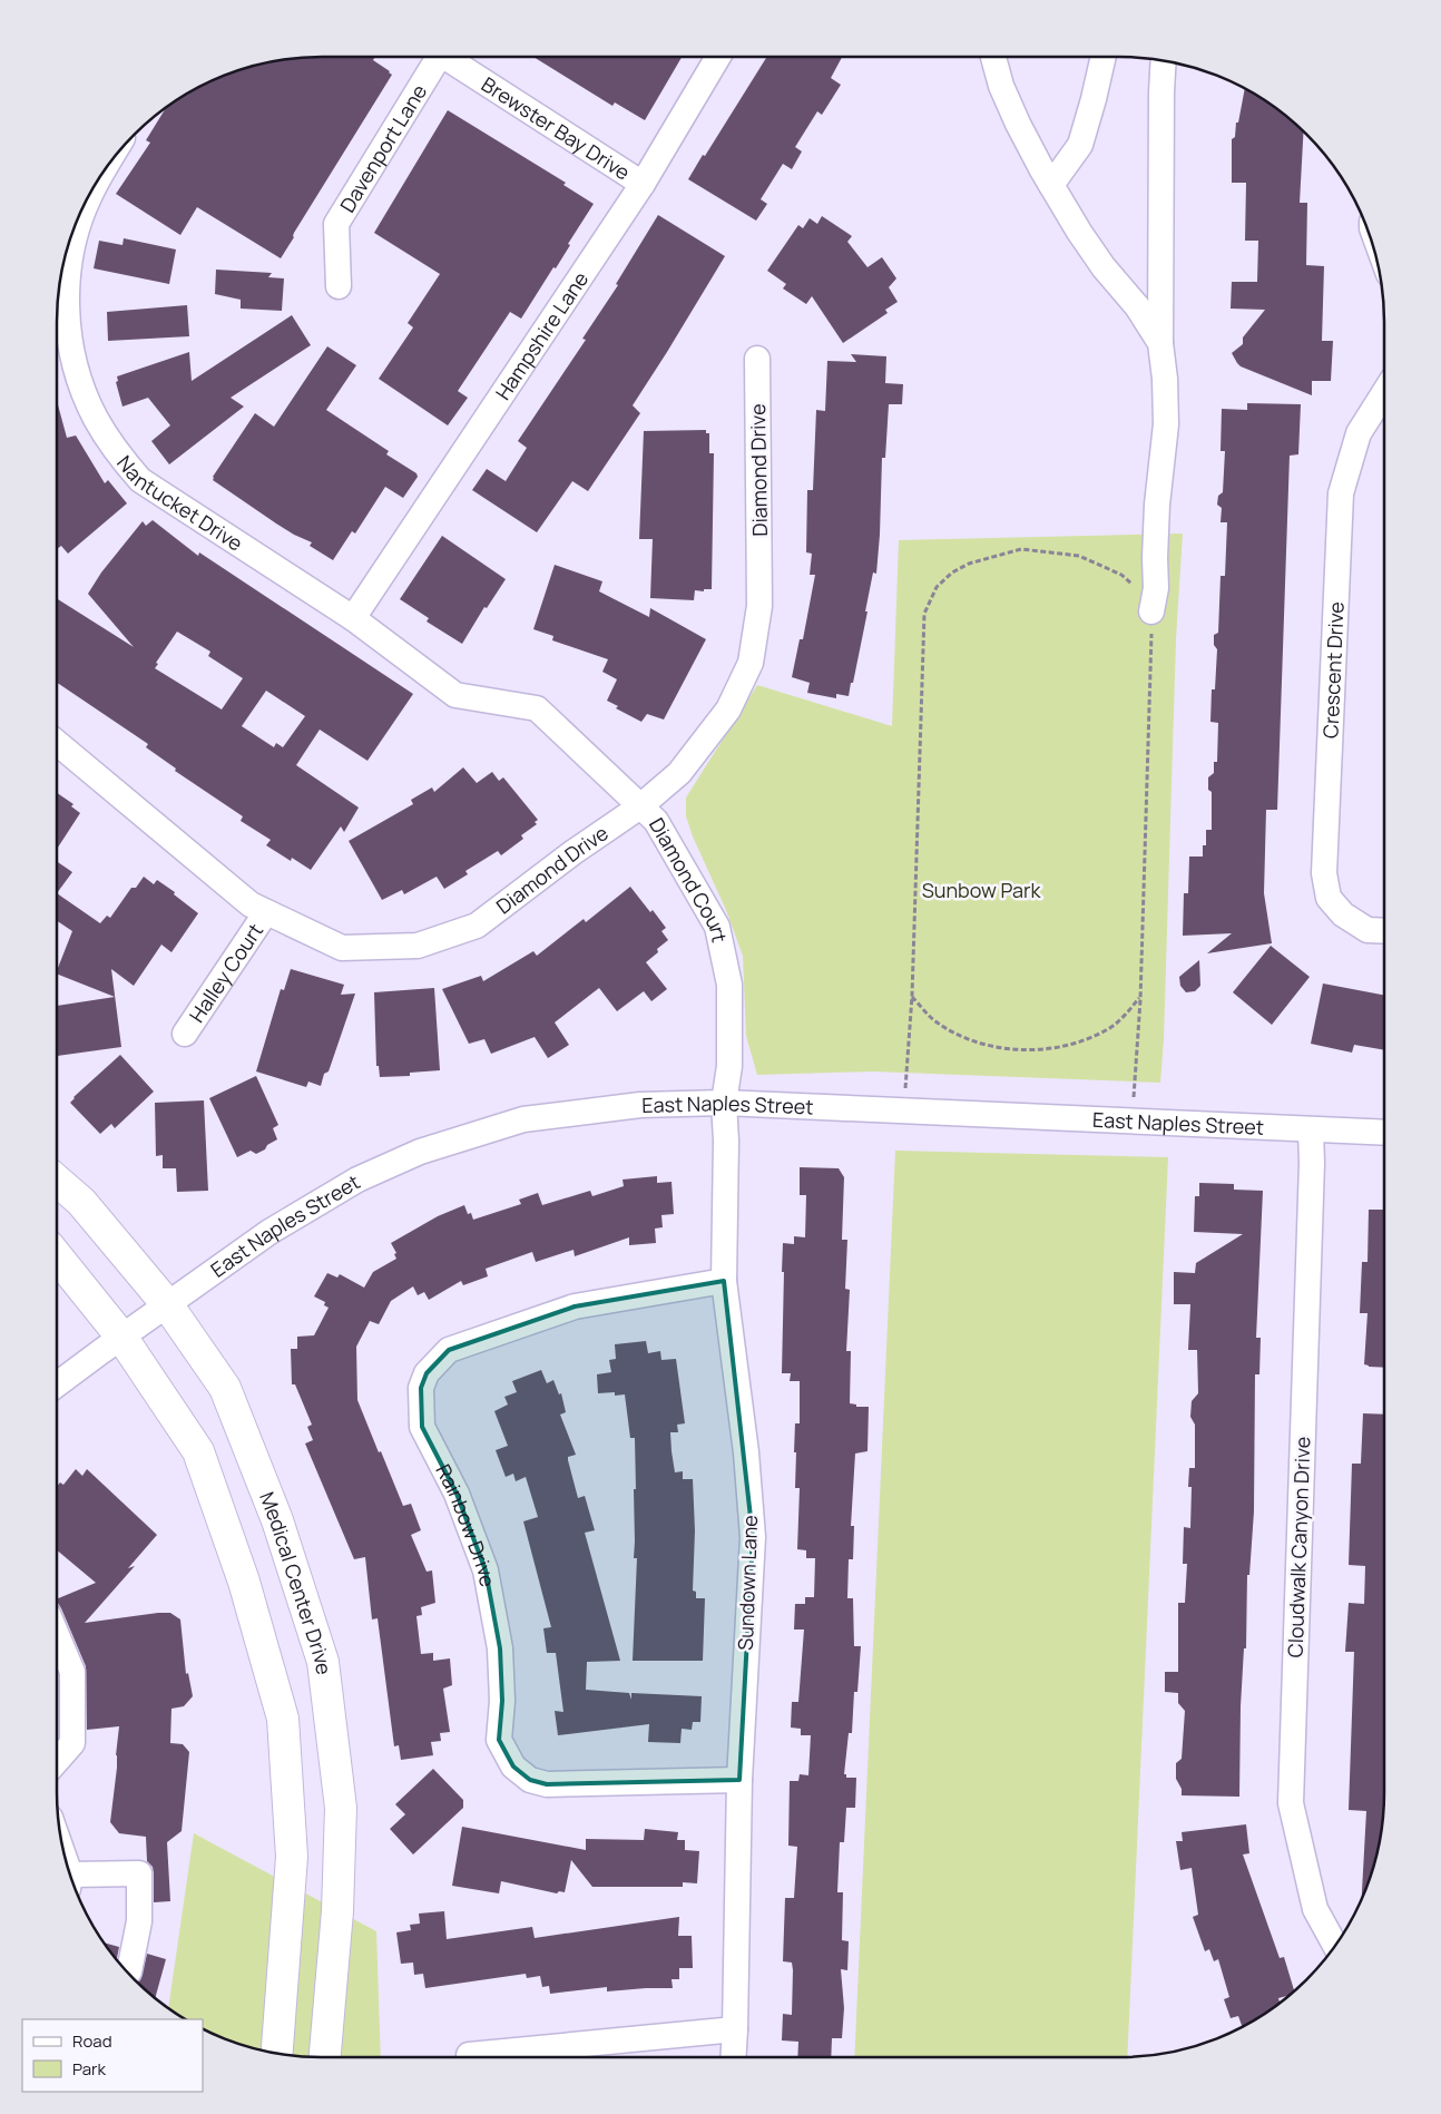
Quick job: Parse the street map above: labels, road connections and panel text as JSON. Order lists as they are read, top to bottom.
{
  "streets": {
    "main road": ["Medical Center Drive"],
    "street": [
      "Brewster Bay Drive",
      "Davenport Lane",
      "Hampshire Lane",
      "Diamond Drive",
      "Nantucket Drive",
      "Crescent Drive",
      "Diamond Court",
      "Halley Court",
      "East Naples Street",
      "Rainbow Drive",
      "Cloudwalk Canyon Drive",
      "Sundown Lane"
    ]
  },
  "crossings": [
    ["Brewster Bay Drive", "Hampshire Lane"],
    ["Hampshire Lane", "Nantucket Drive"],
    ["Diamond Drive", "Diamond Court"],
    ["Diamond Drive", "Halley Court"],
    ["Nantucket Drive", "Diamond Court"],
    ["Diamond Court", "East Naples Street"],
    ["Diamond Court", "Sundown Lane"],
    ["East Naples Street", "Cloudwalk Canyon Drive"],
    ["East Naples Street", "Sundown Lane"],
    ["East Naples Street", "Medical Center Drive"],
    ["Rainbow Drive", "Sundown Lane"]
  ],
  "parks": ["Sunbow Park"],
  "legend": ["Road", "Park"]
}
